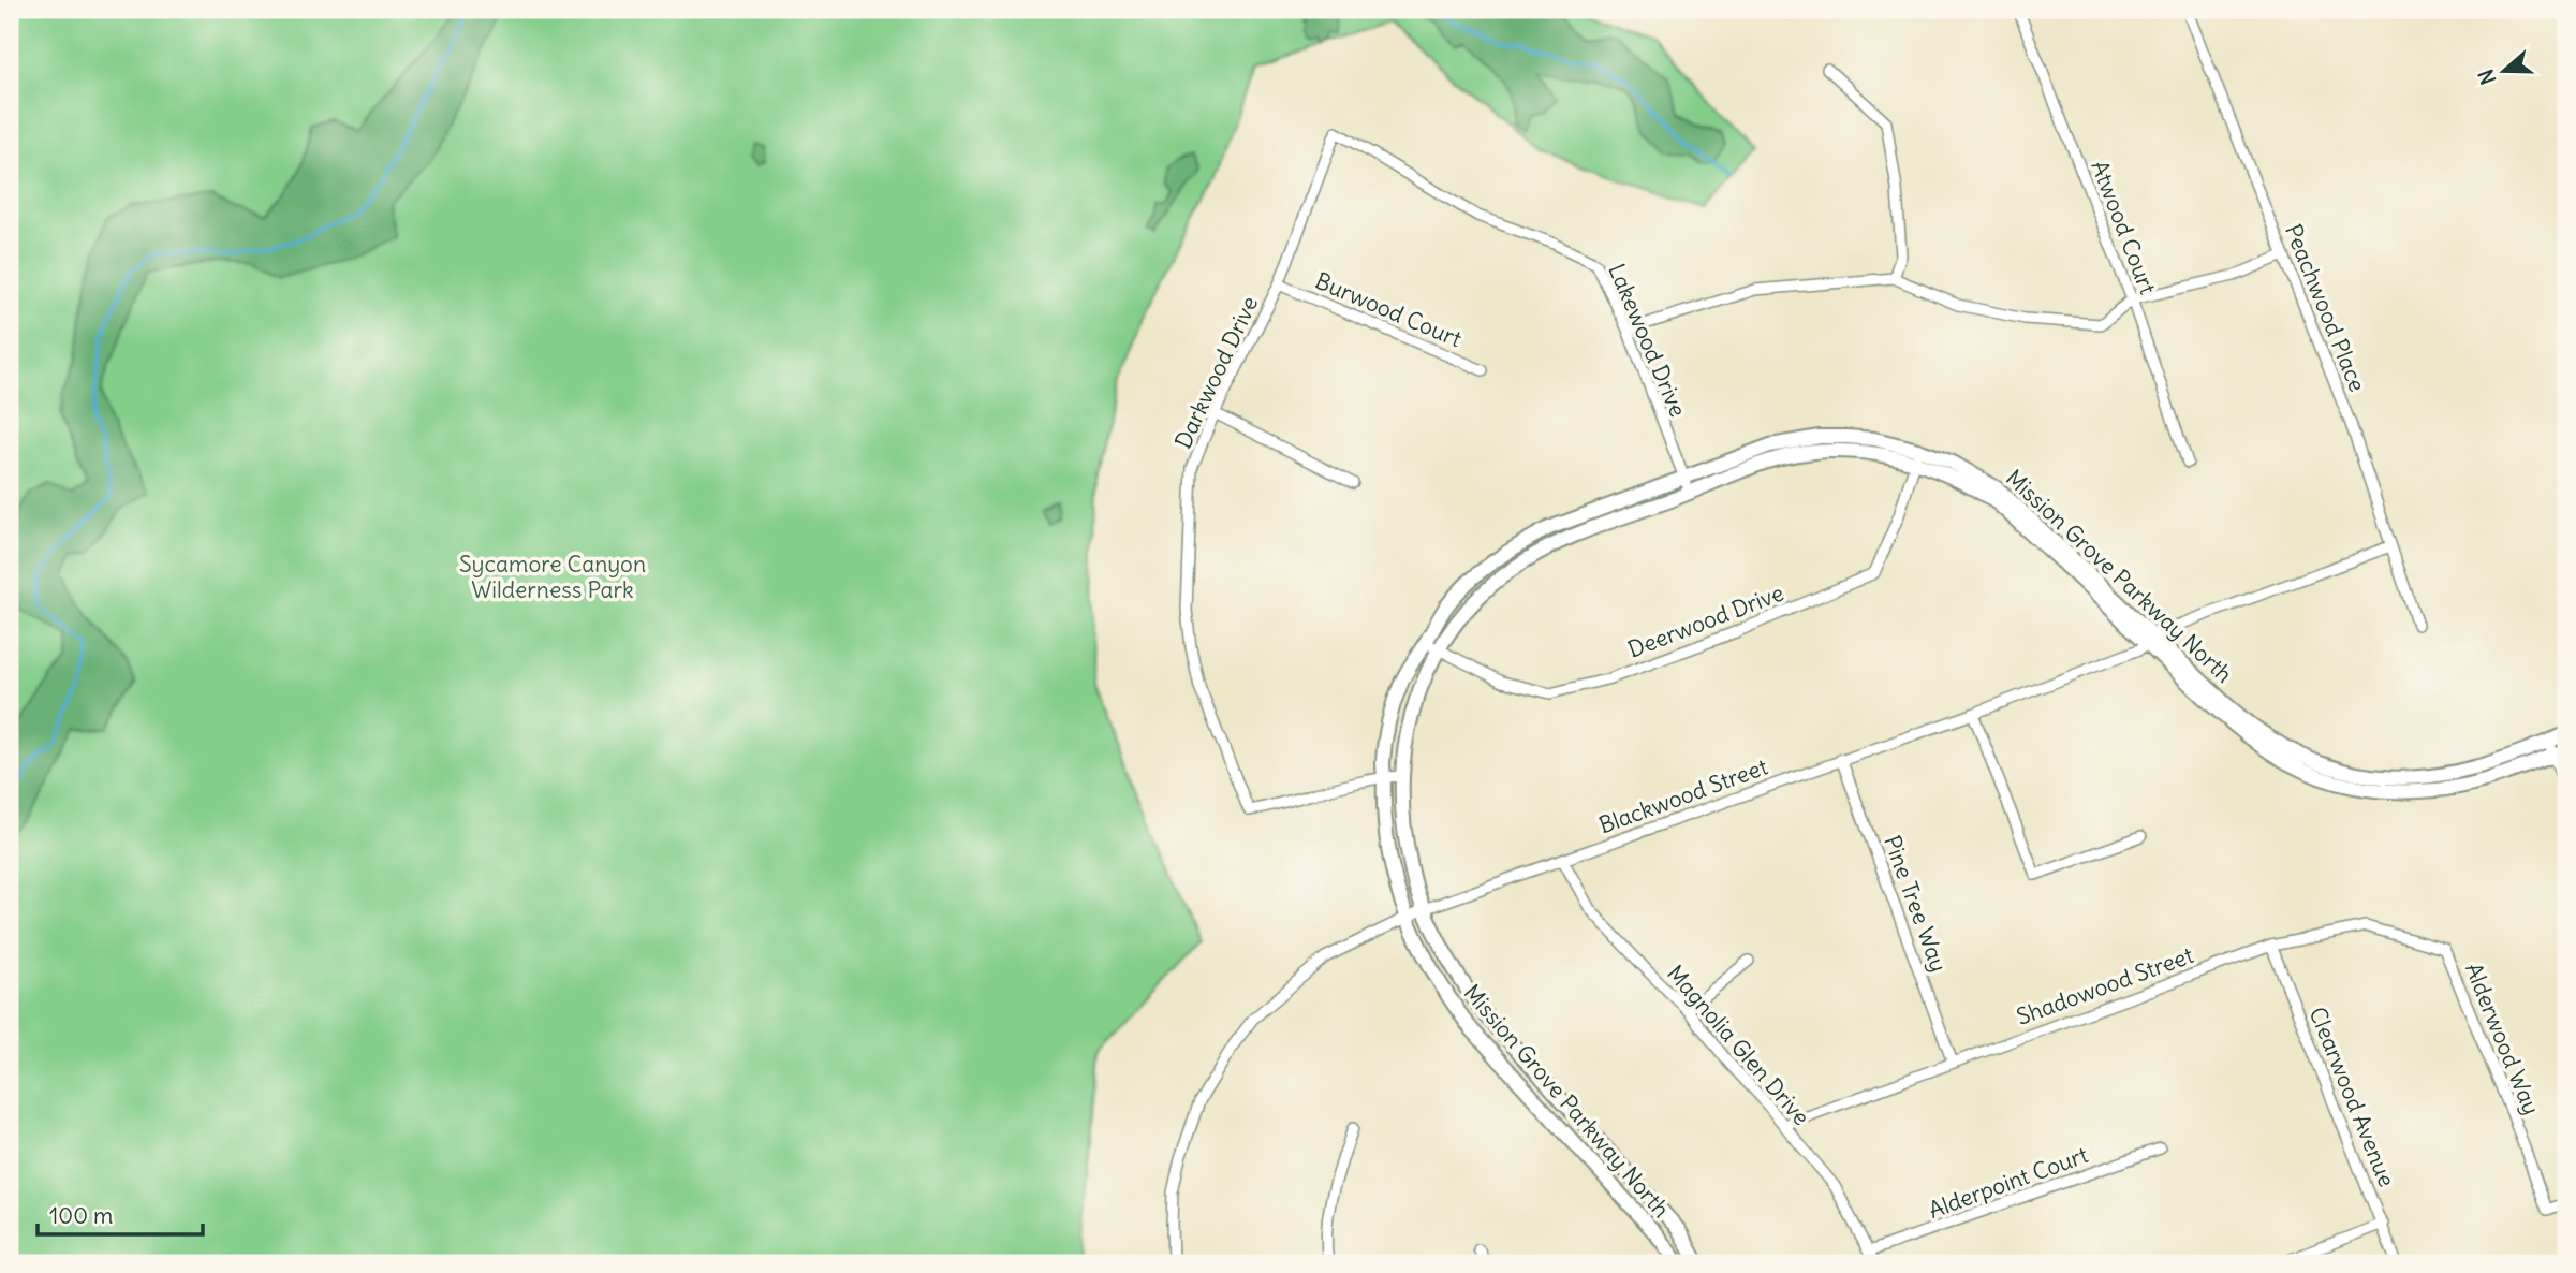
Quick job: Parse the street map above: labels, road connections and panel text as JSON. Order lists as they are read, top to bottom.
{
  "streets": {
    "street": [
      "Atwood Court",
      "Peachwood Place",
      "Burwood Court",
      "Lakewood Drive",
      "Darkwood Drive",
      "Mission Grove Parkway North",
      "Deerwood Drive",
      "Blackwood Street",
      "Pine Tree Way",
      "Shadowood Street",
      "Alderwood Way",
      "Magnolia Glen Drive",
      "Clearwood Avenue",
      "Alderpoint Court"
    ]
  },
  "crossings": [
    ["Peachwood Place", "Blackwood Street"],
    ["Burwood Court", "Darkwood Drive"],
    ["Lakewood Drive", "Darkwood Drive"],
    ["Lakewood Drive", "Mission Grove Parkway North"],
    ["Darkwood Drive", "Mission Grove Parkway North"],
    ["Mission Grove Parkway North", "Deerwood Drive"],
    ["Mission Grove Parkway North", "Blackwood Street"],
    ["Blackwood Street", "Pine Tree Way"],
    ["Blackwood Street", "Magnolia Glen Drive"],
    ["Pine Tree Way", "Shadowood Street"],
    ["Shadowood Street", "Alderwood Way"],
    ["Shadowood Street", "Magnolia Glen Drive"],
    ["Shadowood Street", "Clearwood Avenue"],
    ["Magnolia Glen Drive", "Alderpoint Court"]
  ],
  "parks": ["Sycamore Canyon Wilderness Park"],
  "scale_bar": "100 m",
  "north": "left"
}
